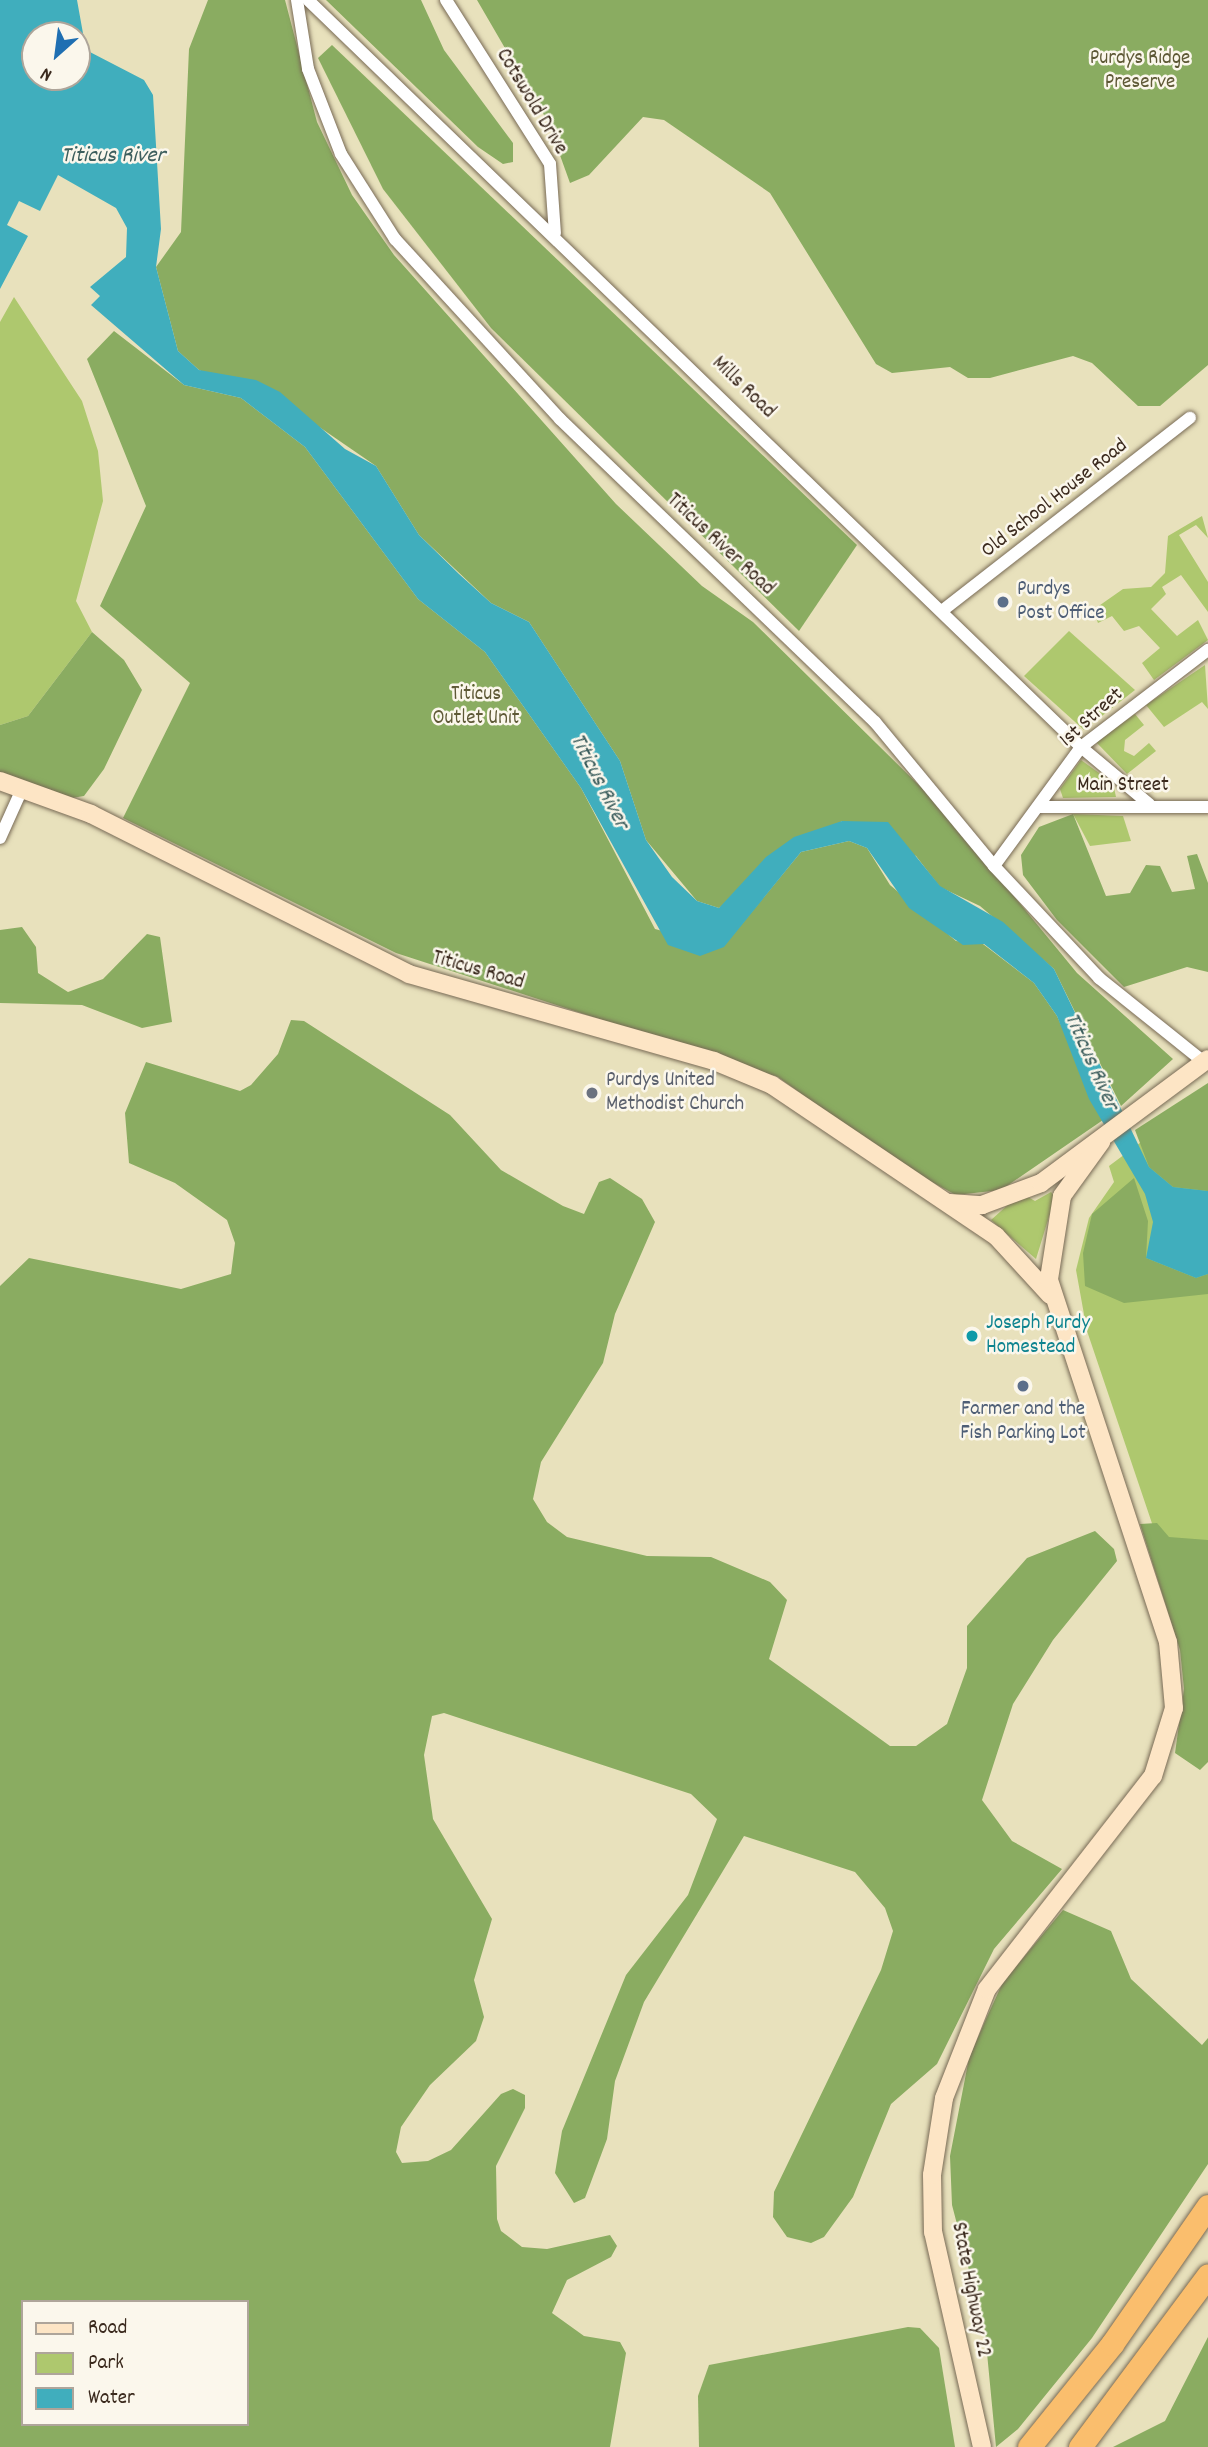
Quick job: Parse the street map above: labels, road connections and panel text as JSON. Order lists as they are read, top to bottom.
{
  "streets": {
    "main road": ["Titicus Road", "State Highway 22"],
    "street": [
      "Cotswold Drive",
      "Mills Road",
      "Old School House Road",
      "Titicus River Road",
      "1st Street",
      "Main Street"
    ]
  },
  "crossings": [
    ["Cotswold Drive", "Mills Road"],
    ["Mills Road", "Old School House Road"],
    ["Mills Road", "1st Street"],
    ["Mills Road", "Main Street"],
    ["Titicus River Road", "1st Street"],
    ["1st Street", "Main Street"],
    ["Titicus Road", "State Highway 22"]
  ],
  "water": ["Titicus River"],
  "parks": ["Purdys Ridge Preserve", "Titicus Outlet Unit"],
  "places": [
    "Purdys Post Office",
    "Purdys United Methodist Church",
    "Joseph Purdy Homestead",
    "Farmer and the Fish Parking Lot"
  ],
  "legend": ["Road", "Park", "Water"],
  "north": "bottom left"
}
